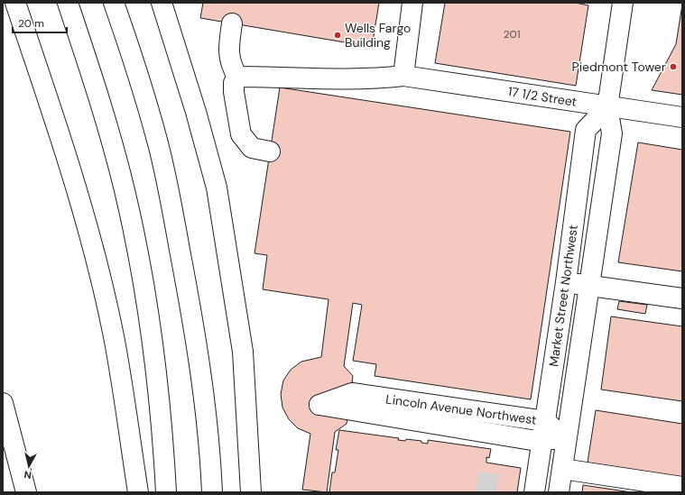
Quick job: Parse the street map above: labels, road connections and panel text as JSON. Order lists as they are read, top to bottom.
{
  "streets": {
    "main road": ["17 1/2 Street", "Market Street Northwest", "Lincoln Avenue Northwest"]
  },
  "crossings": [
    ["17 1/2 Street", "Market Street Northwest"],
    ["Market Street Northwest", "Lincoln Avenue Northwest"]
  ],
  "places": ["Wells Fargo Building", "Piedmont Tower"],
  "house_numbers": ["201"],
  "scale_bar": "20 m",
  "north": "bottom"
}
